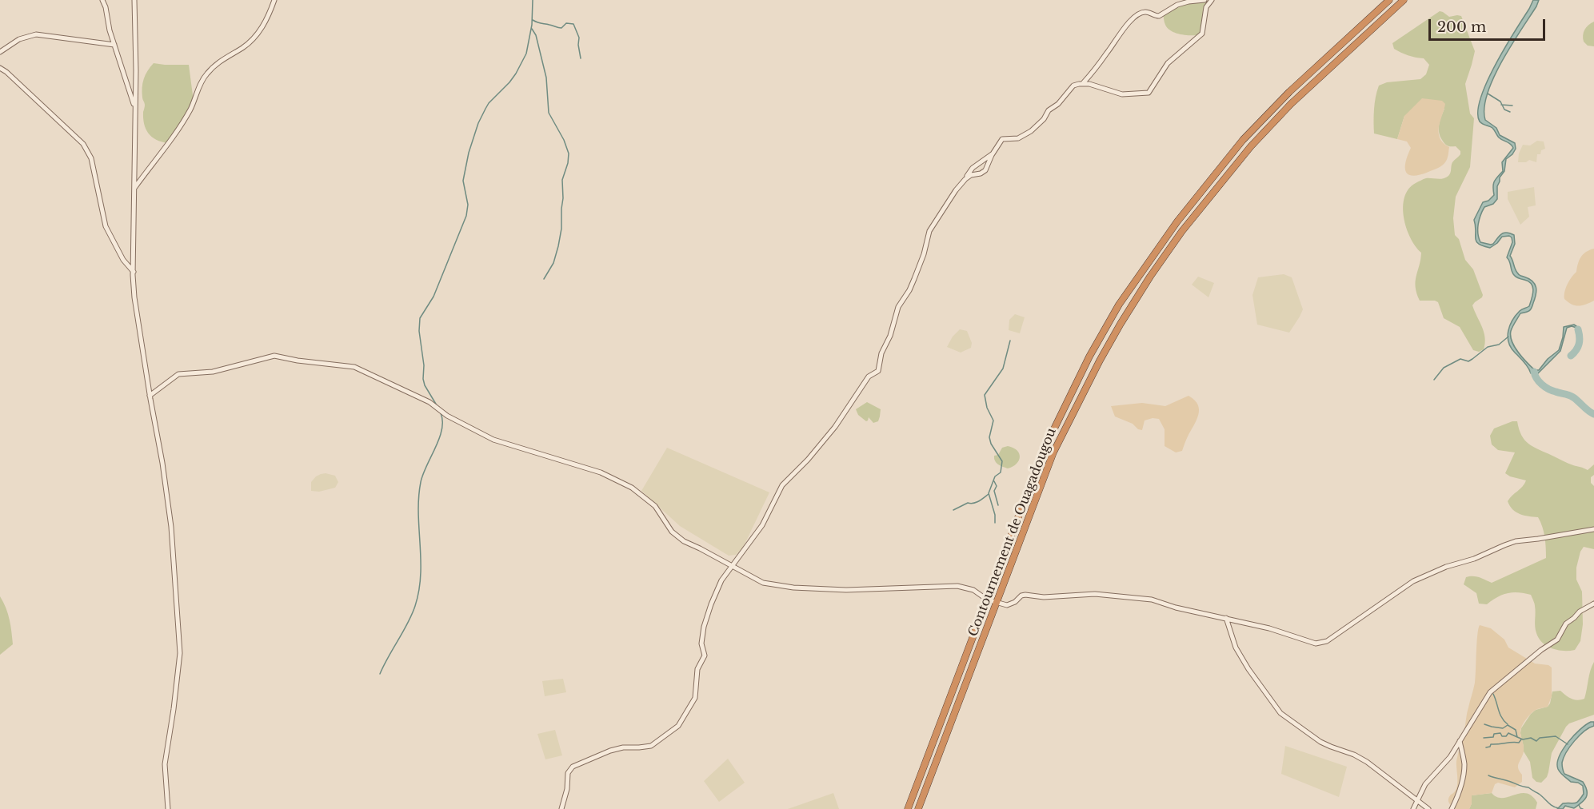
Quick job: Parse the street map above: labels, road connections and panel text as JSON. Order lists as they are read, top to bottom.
{
  "streets": {
    "highway": ["Contournement de Ouagadougou"]
  },
  "scale_bar": "200 m"
}
